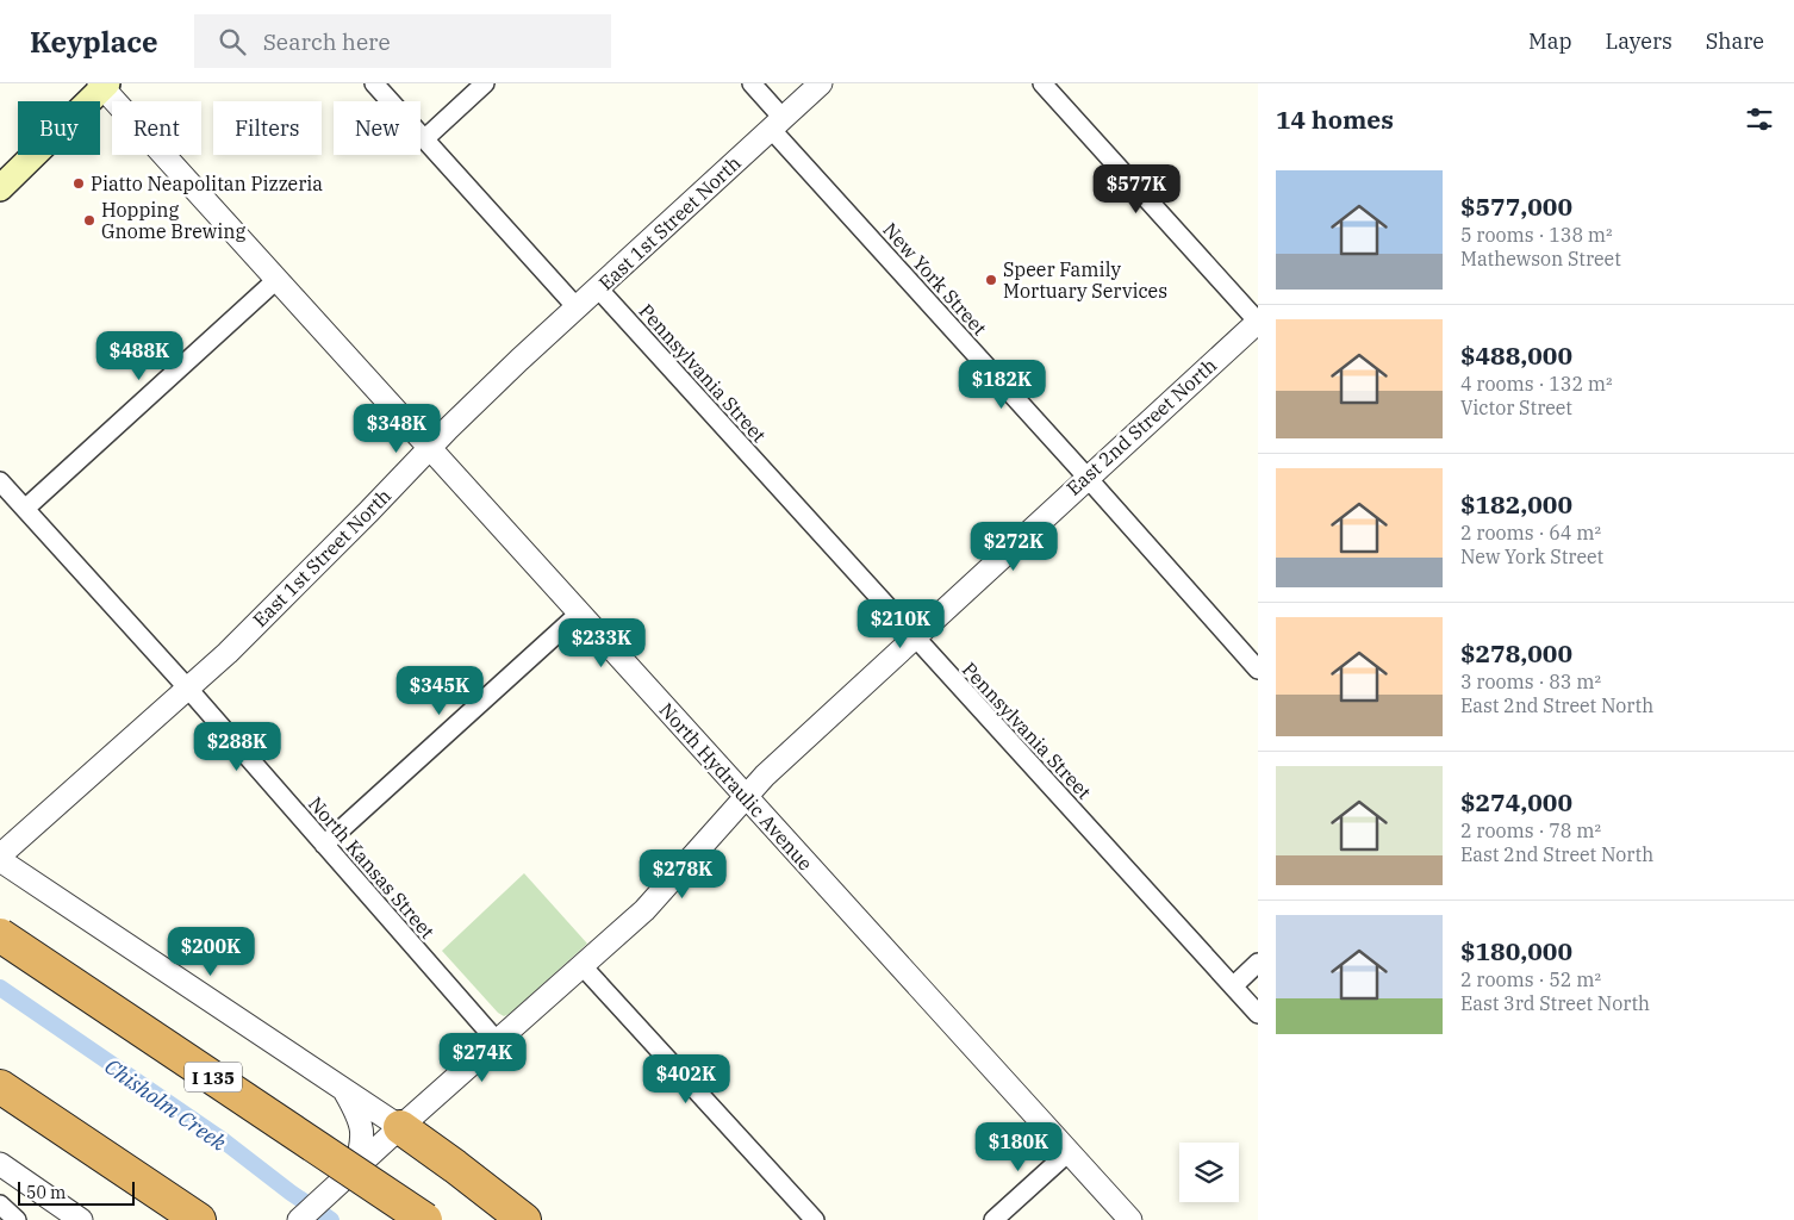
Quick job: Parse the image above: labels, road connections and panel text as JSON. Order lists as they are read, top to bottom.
{
  "streets": {
    "highway": ["I 135"],
    "street": [
      "East 1st Street North",
      "New York Street",
      "Pennsylvania Street",
      "East 2nd Street North",
      "North Hydraulic Avenue",
      "North Kansas Street"
    ]
  },
  "crossings": [
    ["East 1st Street North", "New York Street"],
    ["East 1st Street North", "Pennsylvania Street"],
    ["East 1st Street North", "North Hydraulic Avenue"],
    ["East 1st Street North", "North Kansas Street"],
    ["New York Street", "East 2nd Street North"],
    ["Pennsylvania Street", "East 2nd Street North"],
    ["East 2nd Street North", "North Hydraulic Avenue"],
    ["East 2nd Street North", "North Kansas Street"]
  ],
  "water": ["Chisholm Creek"],
  "places": ["Piatto Neapolitan Pizzeria", "Hopping Gnome Brewing", "Speer Family Mortuary Services"],
  "scale_bar": "50 m",
  "page": {
    "header": "Keyplace",
    "search": "Search here",
    "nav": ["Map", "Layers", "Share"],
    "heading": "14 homes",
    "chip": [
      "Buy",
      "Rent",
      "Filters",
      "New"
    ],
    "list": [
      {
        "name": "$577,000",
        "note": "5 rooms · 138 m² · Mathewson Street"
      },
      {
        "name": "$488,000",
        "note": "4 rooms · 132 m² · Victor Street"
      },
      {
        "name": "$182,000",
        "note": "2 rooms · 64 m² · New York Street"
      },
      {
        "name": "$278,000",
        "note": "3 rooms · 83 m² · East 2nd Street North"
      },
      {
        "name": "$274,000",
        "note": "2 rooms · 78 m² · East 2nd Street North"
      },
      {
        "name": "$180,000",
        "note": "2 rooms · 52 m² · East 3rd Street North"
      }
    ],
    "price": [
      "$577K",
      "$488K",
      "$182K",
      "$348K",
      "$272K",
      "$210K",
      "$233K",
      "$345K",
      "$288K",
      "$278K",
      "$200K",
      "$274K",
      "$402K",
      "$180K"
    ],
    "scale": "50 m"
  }
}
